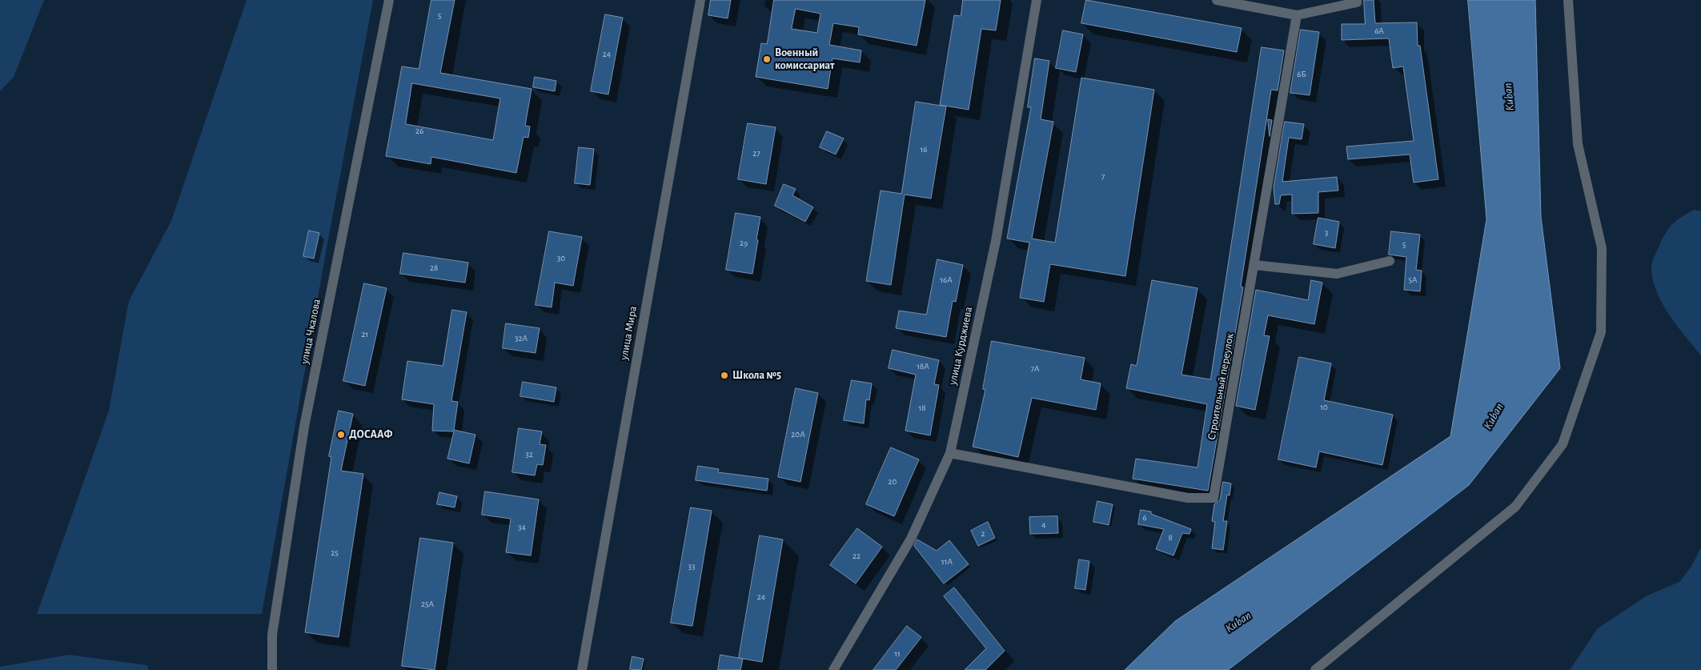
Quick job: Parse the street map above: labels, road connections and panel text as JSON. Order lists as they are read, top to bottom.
{
  "streets": {
    "street": [
      "улица Чкалова",
      "улица Мира",
      "улица Курджиева",
      "Строительный переулок"
    ]
  },
  "crossings": [
    ["улица Курджиева", "Строительный переулок"]
  ],
  "water": ["Kuban"],
  "places": ["Военный комиссариат", "Школа №5", "ДОСААФ"],
  "house_numbers": [
    "5",
    "6А",
    "24",
    "6Б",
    "26",
    "16",
    "27",
    "7",
    "3",
    "29",
    "5",
    "30",
    "28",
    "16А",
    "5А",
    "21",
    "32А",
    "18А",
    "7А",
    "10",
    "18",
    "20А",
    "32",
    "20",
    "6",
    "4",
    "34",
    "2",
    "8",
    "25",
    "22",
    "11А",
    "33",
    "24",
    "25А",
    "11"
  ]
}
